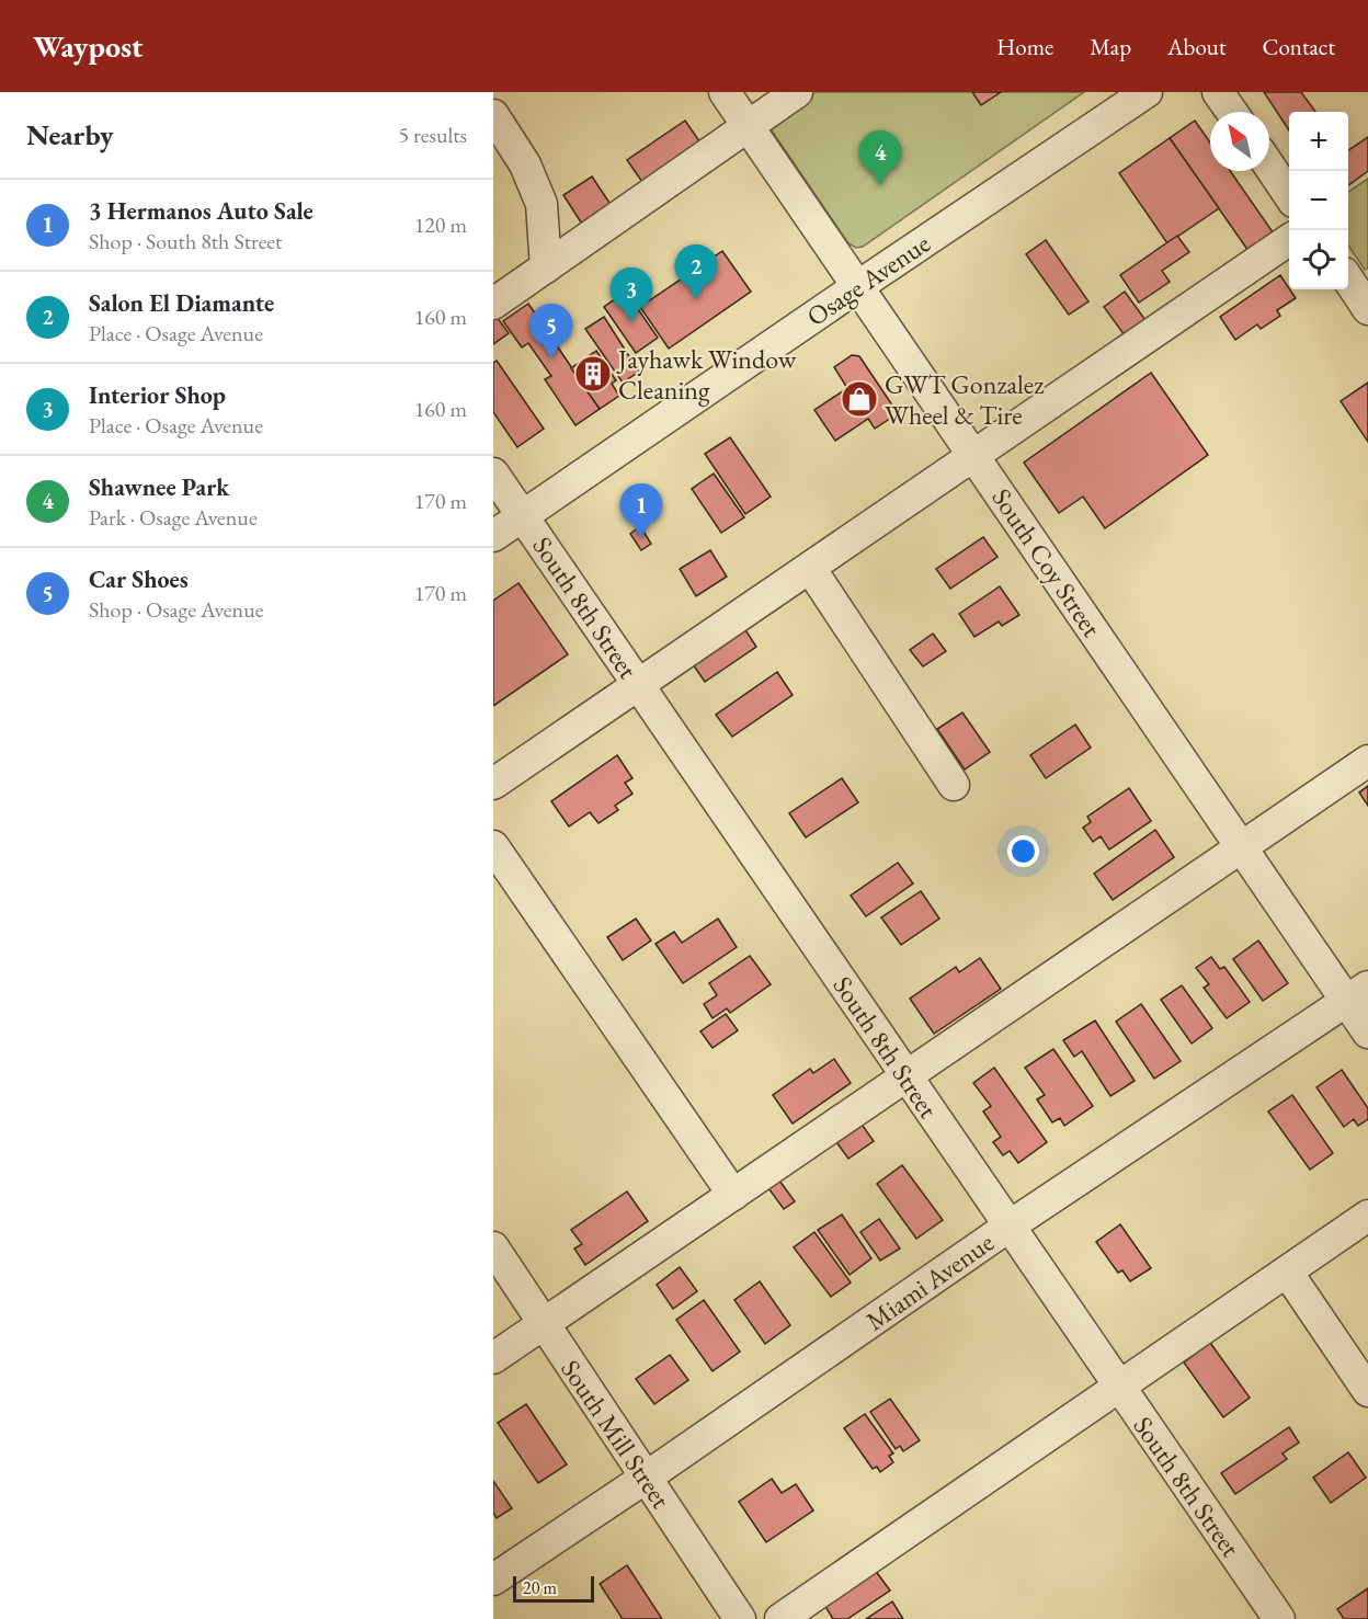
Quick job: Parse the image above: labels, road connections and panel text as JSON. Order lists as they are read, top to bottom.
{
  "streets": {
    "street": [
      "Osage Avenue",
      "South Coy Street",
      "South 8th Street",
      "Miami Avenue",
      "South Mill Street"
    ]
  },
  "crossings": [
    ["Osage Avenue", "South Coy Street"],
    ["Osage Avenue", "South 8th Street"],
    ["South Coy Street", "Miami Avenue"],
    ["South 8th Street", "Miami Avenue"],
    ["Miami Avenue", "South Mill Street"]
  ],
  "places": {
    "building": ["Jayhawk Window Cleaning"],
    "shop": ["GWT Gonzalez Wheel & Tire"]
  },
  "scale_bar": "20 m",
  "north": "top left",
  "page": {
    "header": "Waypost",
    "nav": [
      "Home",
      "Map",
      "About",
      "Contact"
    ],
    "heading": ["Nearby", "5 results"],
    "map_buttons": ["+", "−"],
    "pins": [
      "4",
      "2",
      "3",
      "5",
      "1"
    ],
    "list": [
      {
        "mark": "1",
        "name": "3 Hermanos Auto Sale",
        "note": "Shop · South 8th Street",
        "value": "120 m"
      },
      {
        "mark": "2",
        "name": "Salon El Diamante",
        "note": "Place · Osage Avenue",
        "value": "160 m"
      },
      {
        "mark": "3",
        "name": "Interior Shop",
        "note": "Place · Osage Avenue",
        "value": "160 m"
      },
      {
        "mark": "4",
        "name": "Shawnee Park",
        "note": "Park · Osage Avenue",
        "value": "170 m"
      },
      {
        "mark": "5",
        "name": "Car Shoes",
        "note": "Shop · Osage Avenue",
        "value": "170 m"
      }
    ],
    "scale": "20 m"
  }
}
